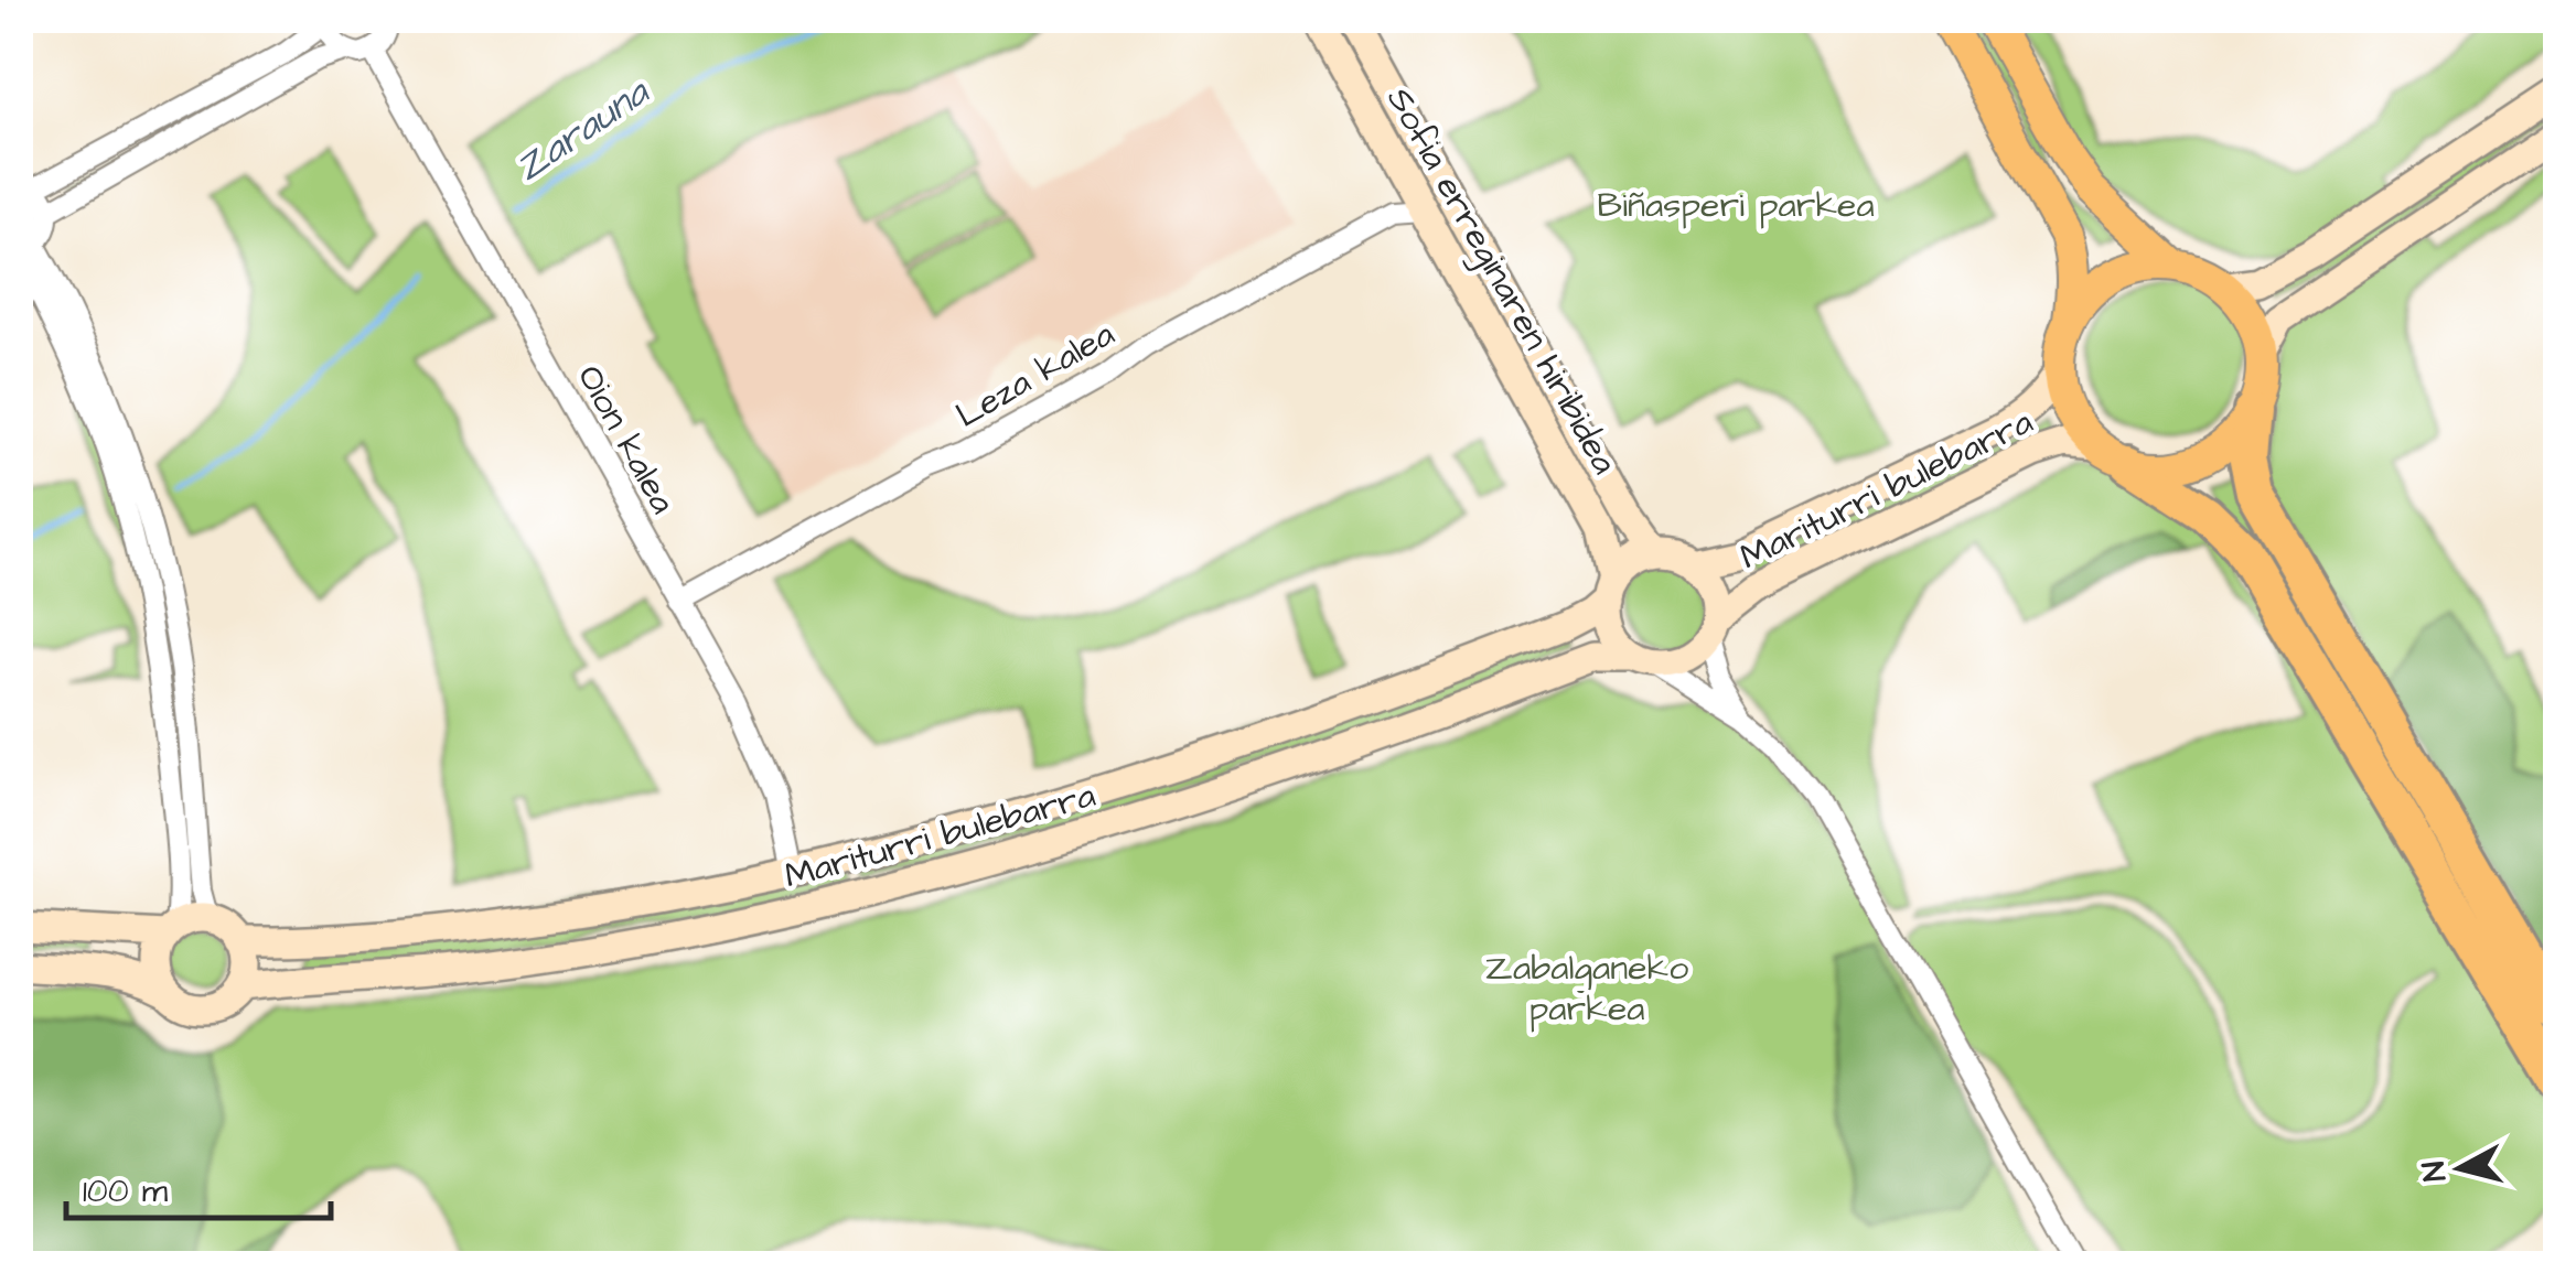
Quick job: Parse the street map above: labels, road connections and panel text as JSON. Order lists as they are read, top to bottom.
{
  "streets": {
    "main road": ["Sofia erreginaren hiribidea", "Mariturri bulebarra"],
    "street": ["Leza kalea", "Oion kalea"]
  },
  "crossings": [
    ["Sofia erreginaren hiribidea", "Leza kalea"],
    ["Sofia erreginaren hiribidea", "Mariturri bulebarra"],
    ["Leza kalea", "Oion kalea"],
    ["Oion kalea", "Mariturri bulebarra"]
  ],
  "water": ["Zarauna"],
  "parks": ["Biñasperi parkea", "Zabalganeko parkea"],
  "scale_bar": "100 m",
  "north": "left"
}
